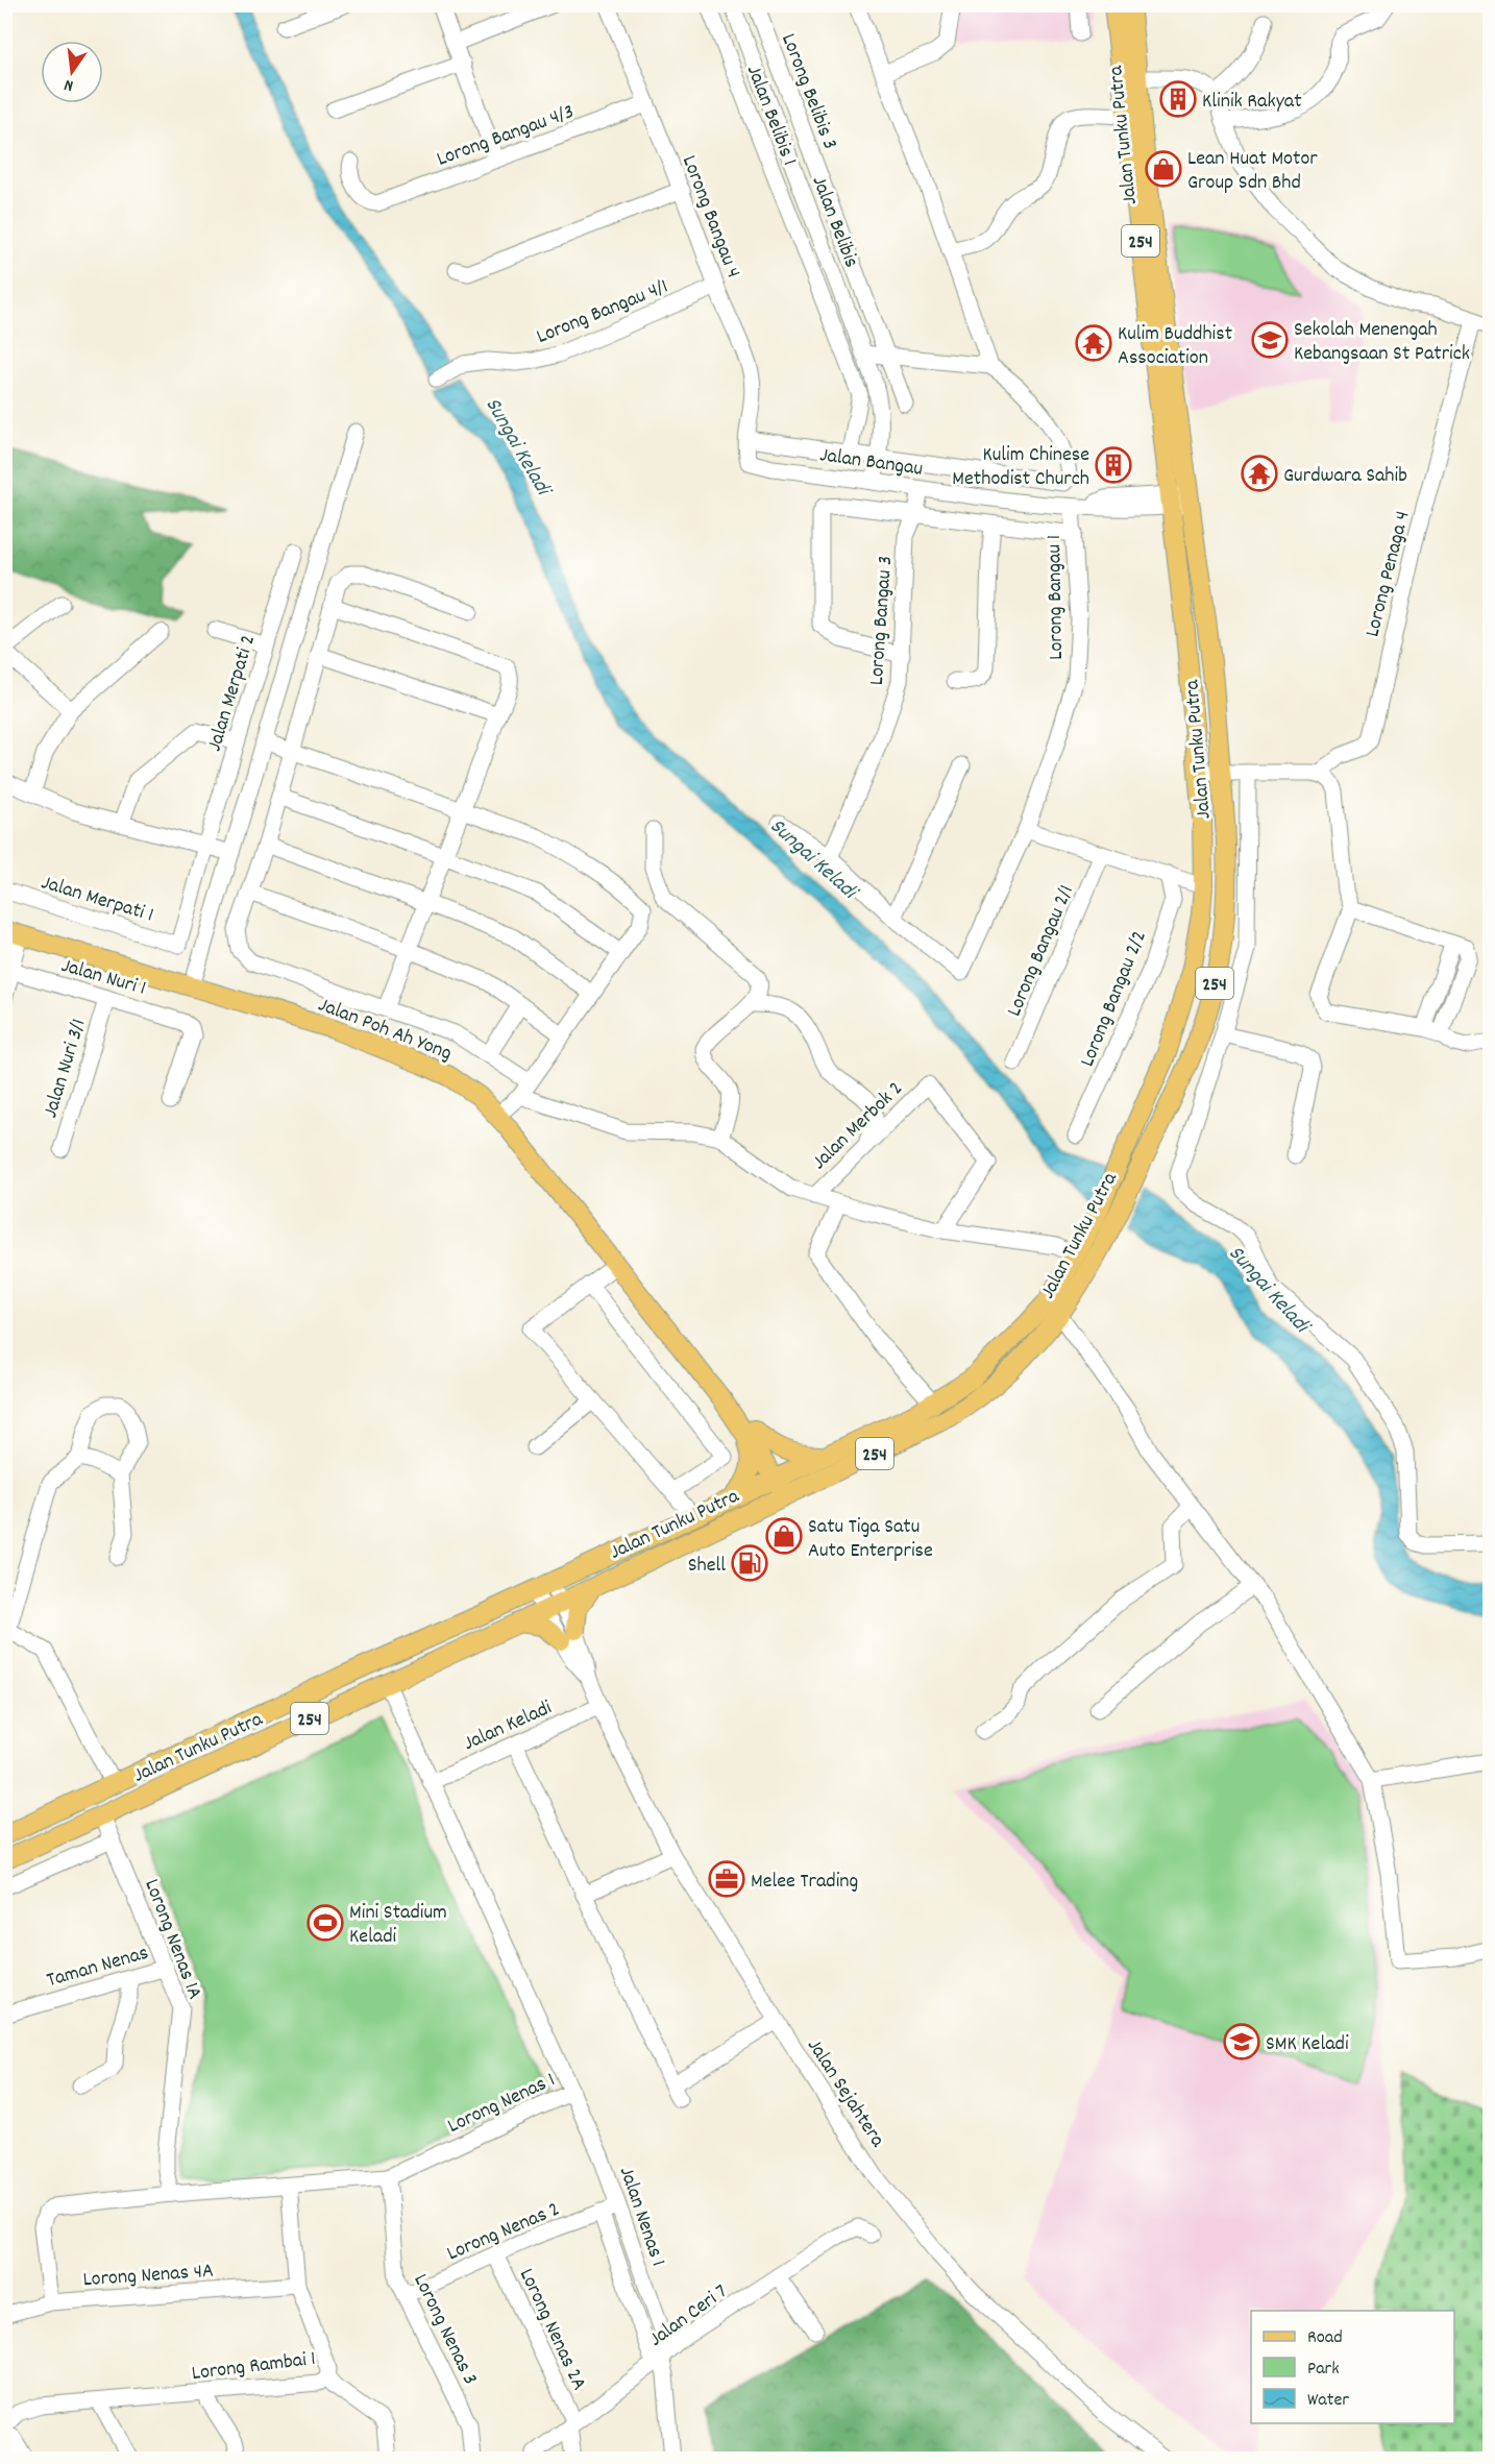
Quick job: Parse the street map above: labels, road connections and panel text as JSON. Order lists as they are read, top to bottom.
{
  "streets": {
    "main road": ["Jalan Tunku Putra", "254", "Jalan Poh Ah Yong"],
    "street": [
      "Lorong Belibis 3",
      "Jalan Belibis 1",
      "Lorong Bangau 4/3",
      "Lorong Bangau 4",
      "Jalan Belibis",
      "Lorong Bangau 4/1",
      "Jalan Bangau",
      "Lorong Penaga 4",
      "Lorong Bangau 1",
      "Lorong Bangau 3",
      "Jalan Merpati 2",
      "Jalan Merpati 1",
      "Lorong Bangau 2/1",
      "Jalan Nuri 1",
      "Lorong Bangau 2/2",
      "Jalan Nuri 3/1",
      "Jalan Merbok 2",
      "Jalan Keladi",
      "Lorong Nenas 1A",
      "Taman Nenas",
      "Jalan Sejahtera",
      "Lorong Nenas 1",
      "Jalan Nenas 1",
      "Lorong Nenas 2",
      "Lorong Nenas 4A",
      "Jalan Ceri 7",
      "Lorong Nenas 3",
      "Lorong Nenas 2A",
      "Lorong Rambai 1"
    ]
  },
  "crossings": [
    ["Lorong Bangau 4/3", "Lorong Bangau 4"],
    ["Jalan Tunku Putra", "Jalan Poh Ah Yong"],
    ["Jalan Tunku Putra", "Lorong Nenas 1A"],
    ["Jalan Tunku Putra", "Jalan Sejahtera"],
    ["Jalan Tunku Putra", "Lorong Nenas 1"],
    ["Lorong Bangau 4", "Lorong Bangau 4/1"],
    ["Lorong Bangau 4", "Jalan Bangau"],
    ["Jalan Belibis", "Jalan Bangau"],
    ["Jalan Bangau", "Lorong Bangau 1"],
    ["Jalan Bangau", "Lorong Bangau 3"],
    ["Jalan Merpati 2", "Jalan Merpati 1"],
    ["Jalan Nuri 1", "Jalan Nuri 3/1"],
    ["Jalan Keladi", "Jalan Sejahtera"],
    ["Jalan Keladi", "Lorong Nenas 1"],
    ["Lorong Nenas 1A", "Taman Nenas"],
    ["Lorong Nenas 1A", "Lorong Nenas 1"],
    ["Lorong Nenas 1", "Jalan Nenas 1"],
    ["Lorong Nenas 1", "Lorong Nenas 4A"],
    ["Lorong Nenas 1", "Lorong Nenas 3"],
    ["Lorong Nenas 1", "Lorong Rambai 1"],
    ["Jalan Nenas 1", "Lorong Nenas 2"],
    ["Jalan Nenas 1", "Jalan Ceri 7"],
    ["Lorong Nenas 2", "Lorong Nenas 3"],
    ["Lorong Nenas 2", "Lorong Nenas 2A"],
    ["Lorong Nenas 4A", "Lorong Rambai 1"],
    ["Jalan Ceri 7", "Lorong Nenas 2A"]
  ],
  "water": ["Sungai Keladi"],
  "places": {
    "building": ["Klinik Rakyat", "Kulim Chinese Methodist Church"],
    "shop": ["Lean Huat Motor Group Sdn Bhd", "Satu Tiga Satu Auto Enterprise"],
    "school or university": ["Sekolah Menengah Kebangsaan St Patrick", "SMK Keladi"],
    "temple": ["Kulim Buddhist Association", "Gurdwara Sahib"],
    "fuel station": ["Shell"],
    "office": ["Melee Trading"],
    "sports": ["Mini Stadium Keladi"]
  },
  "legend": ["Road", "Park", "Water"],
  "north": "bottom"
}
